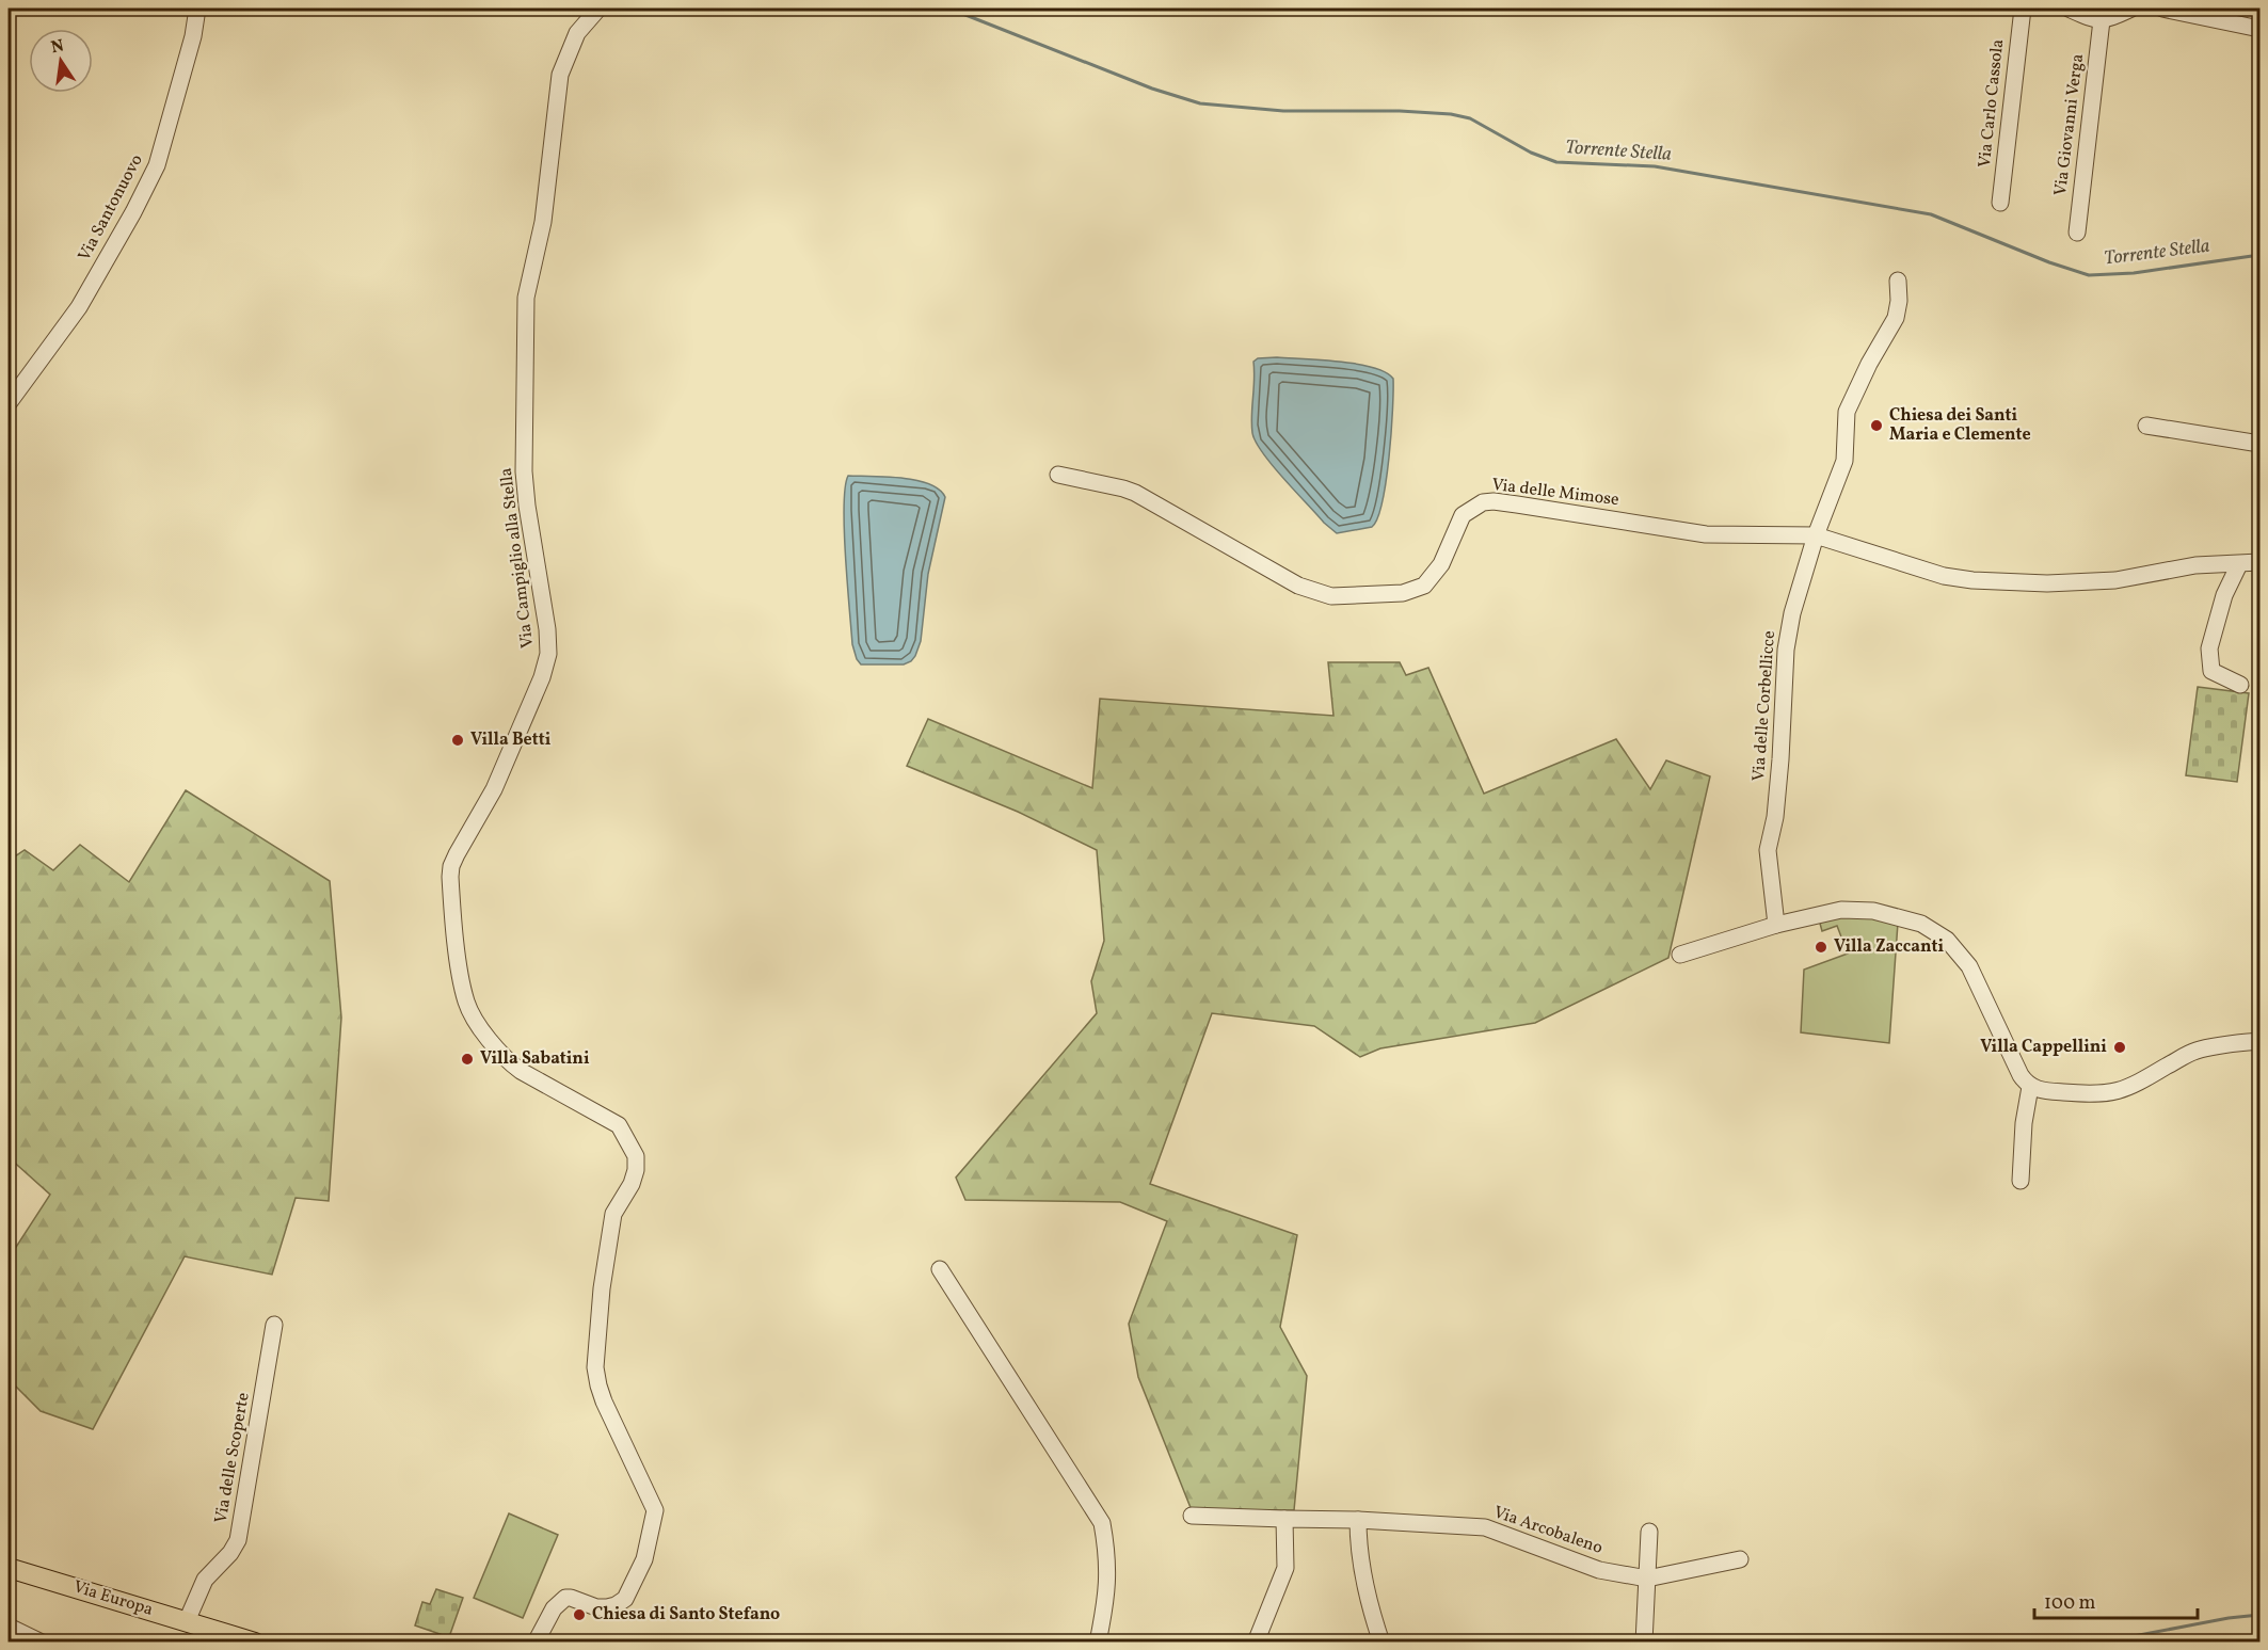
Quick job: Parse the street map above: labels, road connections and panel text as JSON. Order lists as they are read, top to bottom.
{
  "streets": {
    "main road": ["Via Europa"],
    "street": [
      "Via Carlo Cassola",
      "Via Giovanni Verga",
      "Via Santonuovo",
      "Via delle Mimose",
      "Via Campiglio alla Stella",
      "Via delle Corbellicce",
      "Via delle Scoperte",
      "Via Arcobaleno"
    ]
  },
  "crossings": [
    ["Via delle Mimose", "Via delle Corbellicce"],
    ["Via delle Scoperte", "Via Europa"]
  ],
  "water": ["Torrente Stella"],
  "places": [
    "Chiesa dei Santi Maria e Clemente",
    "Villa Betti",
    "Villa Zaccanti",
    "Villa Cappellini",
    "Villa Sabatini",
    "Chiesa di Santo Stefano"
  ],
  "scale_bar": "100 m",
  "north": "top"
}
